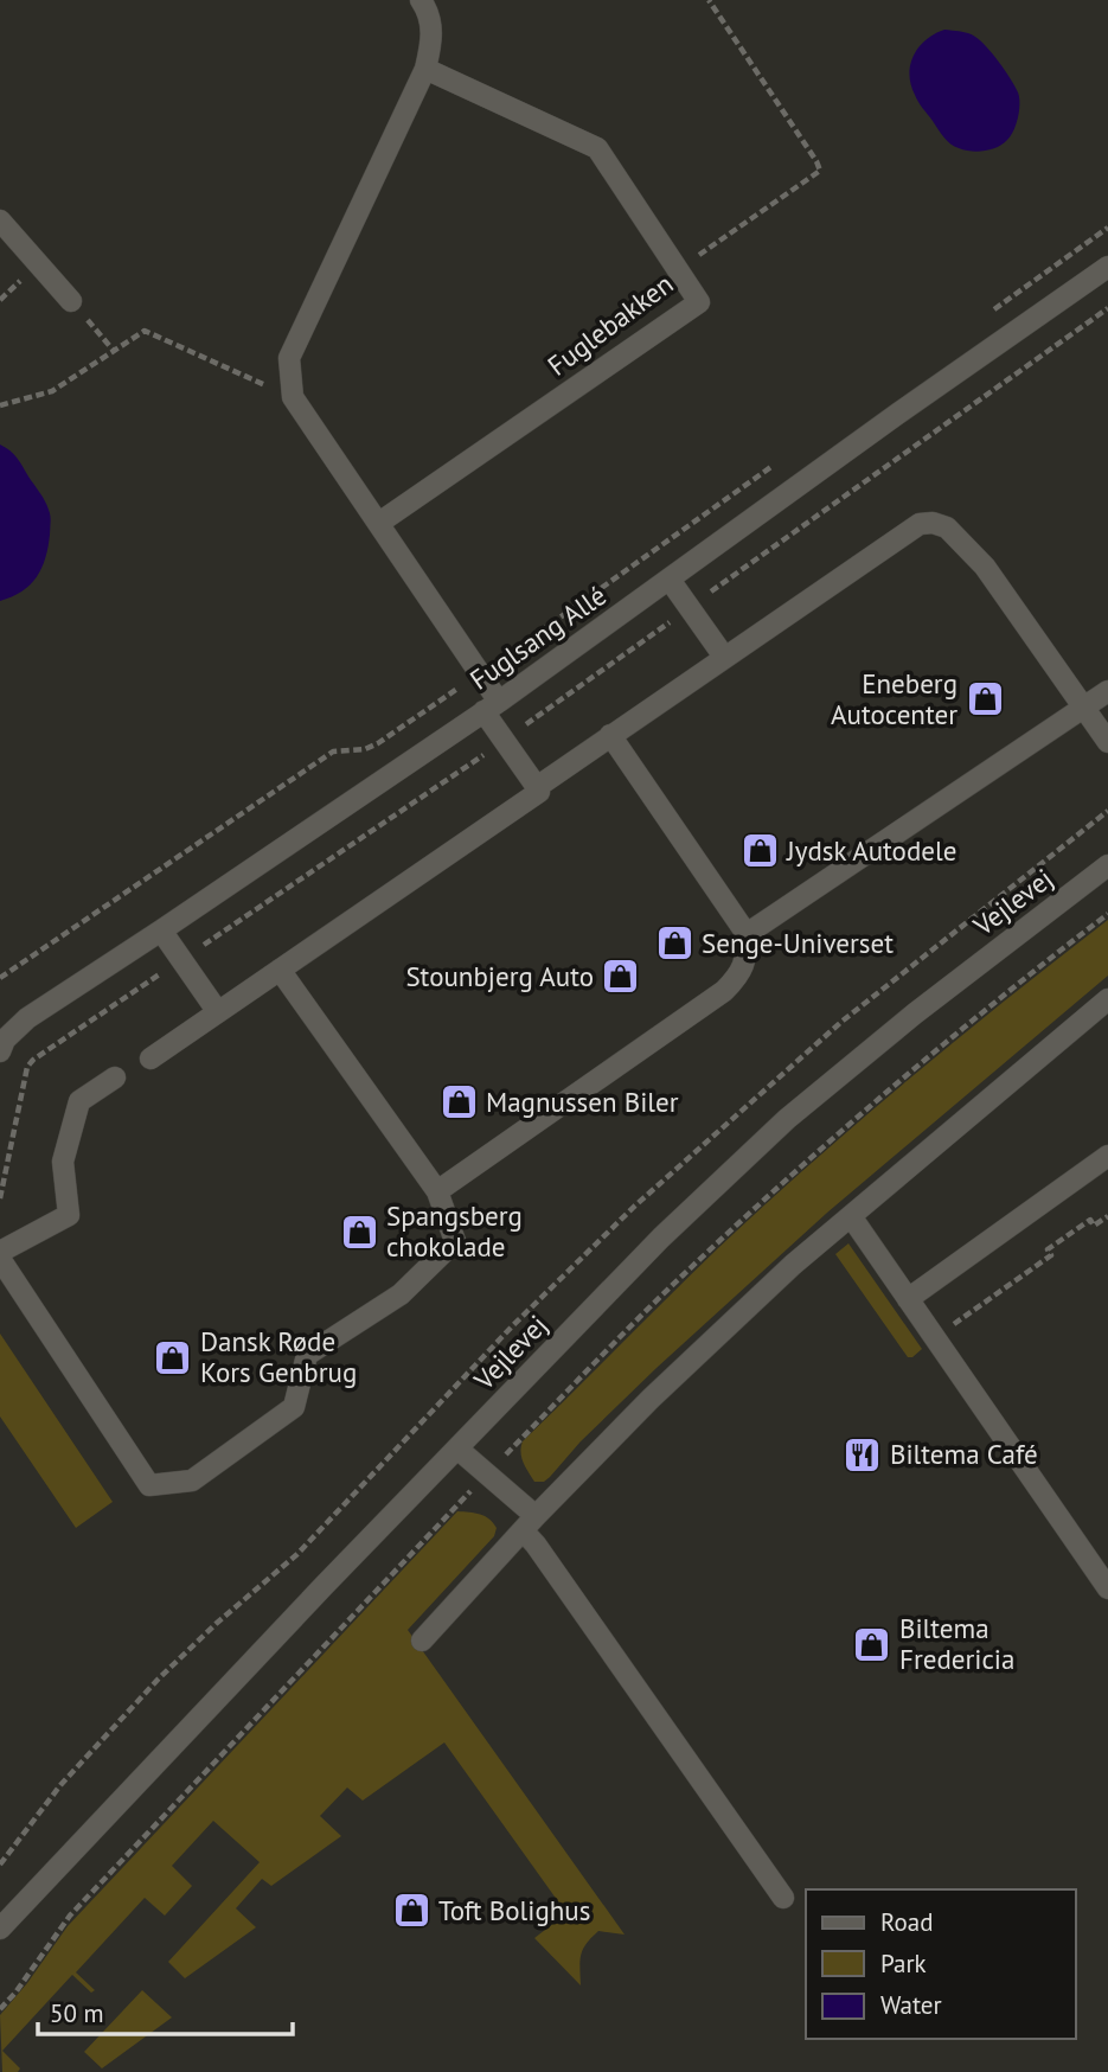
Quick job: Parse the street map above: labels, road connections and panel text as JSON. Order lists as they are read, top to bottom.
{
  "streets": {
    "street": ["Fuglebakken", "Fuglsang Allé", "Vejlevej"]
  },
  "places": {
    "shop": [
      "Eneberg Autocenter",
      "Jydsk Autodele",
      "Senge-Universet",
      "Stounbjerg Auto",
      "Magnussen Biler",
      "Spangsberg chokolade",
      "Dansk Røde Kors Genbrug",
      "Biltema Fredericia",
      "Toft Bolighus"
    ],
    "restaurant": ["Biltema Café"]
  },
  "legend": ["Road", "Park", "Water"],
  "scale_bar": "50 m"
}
